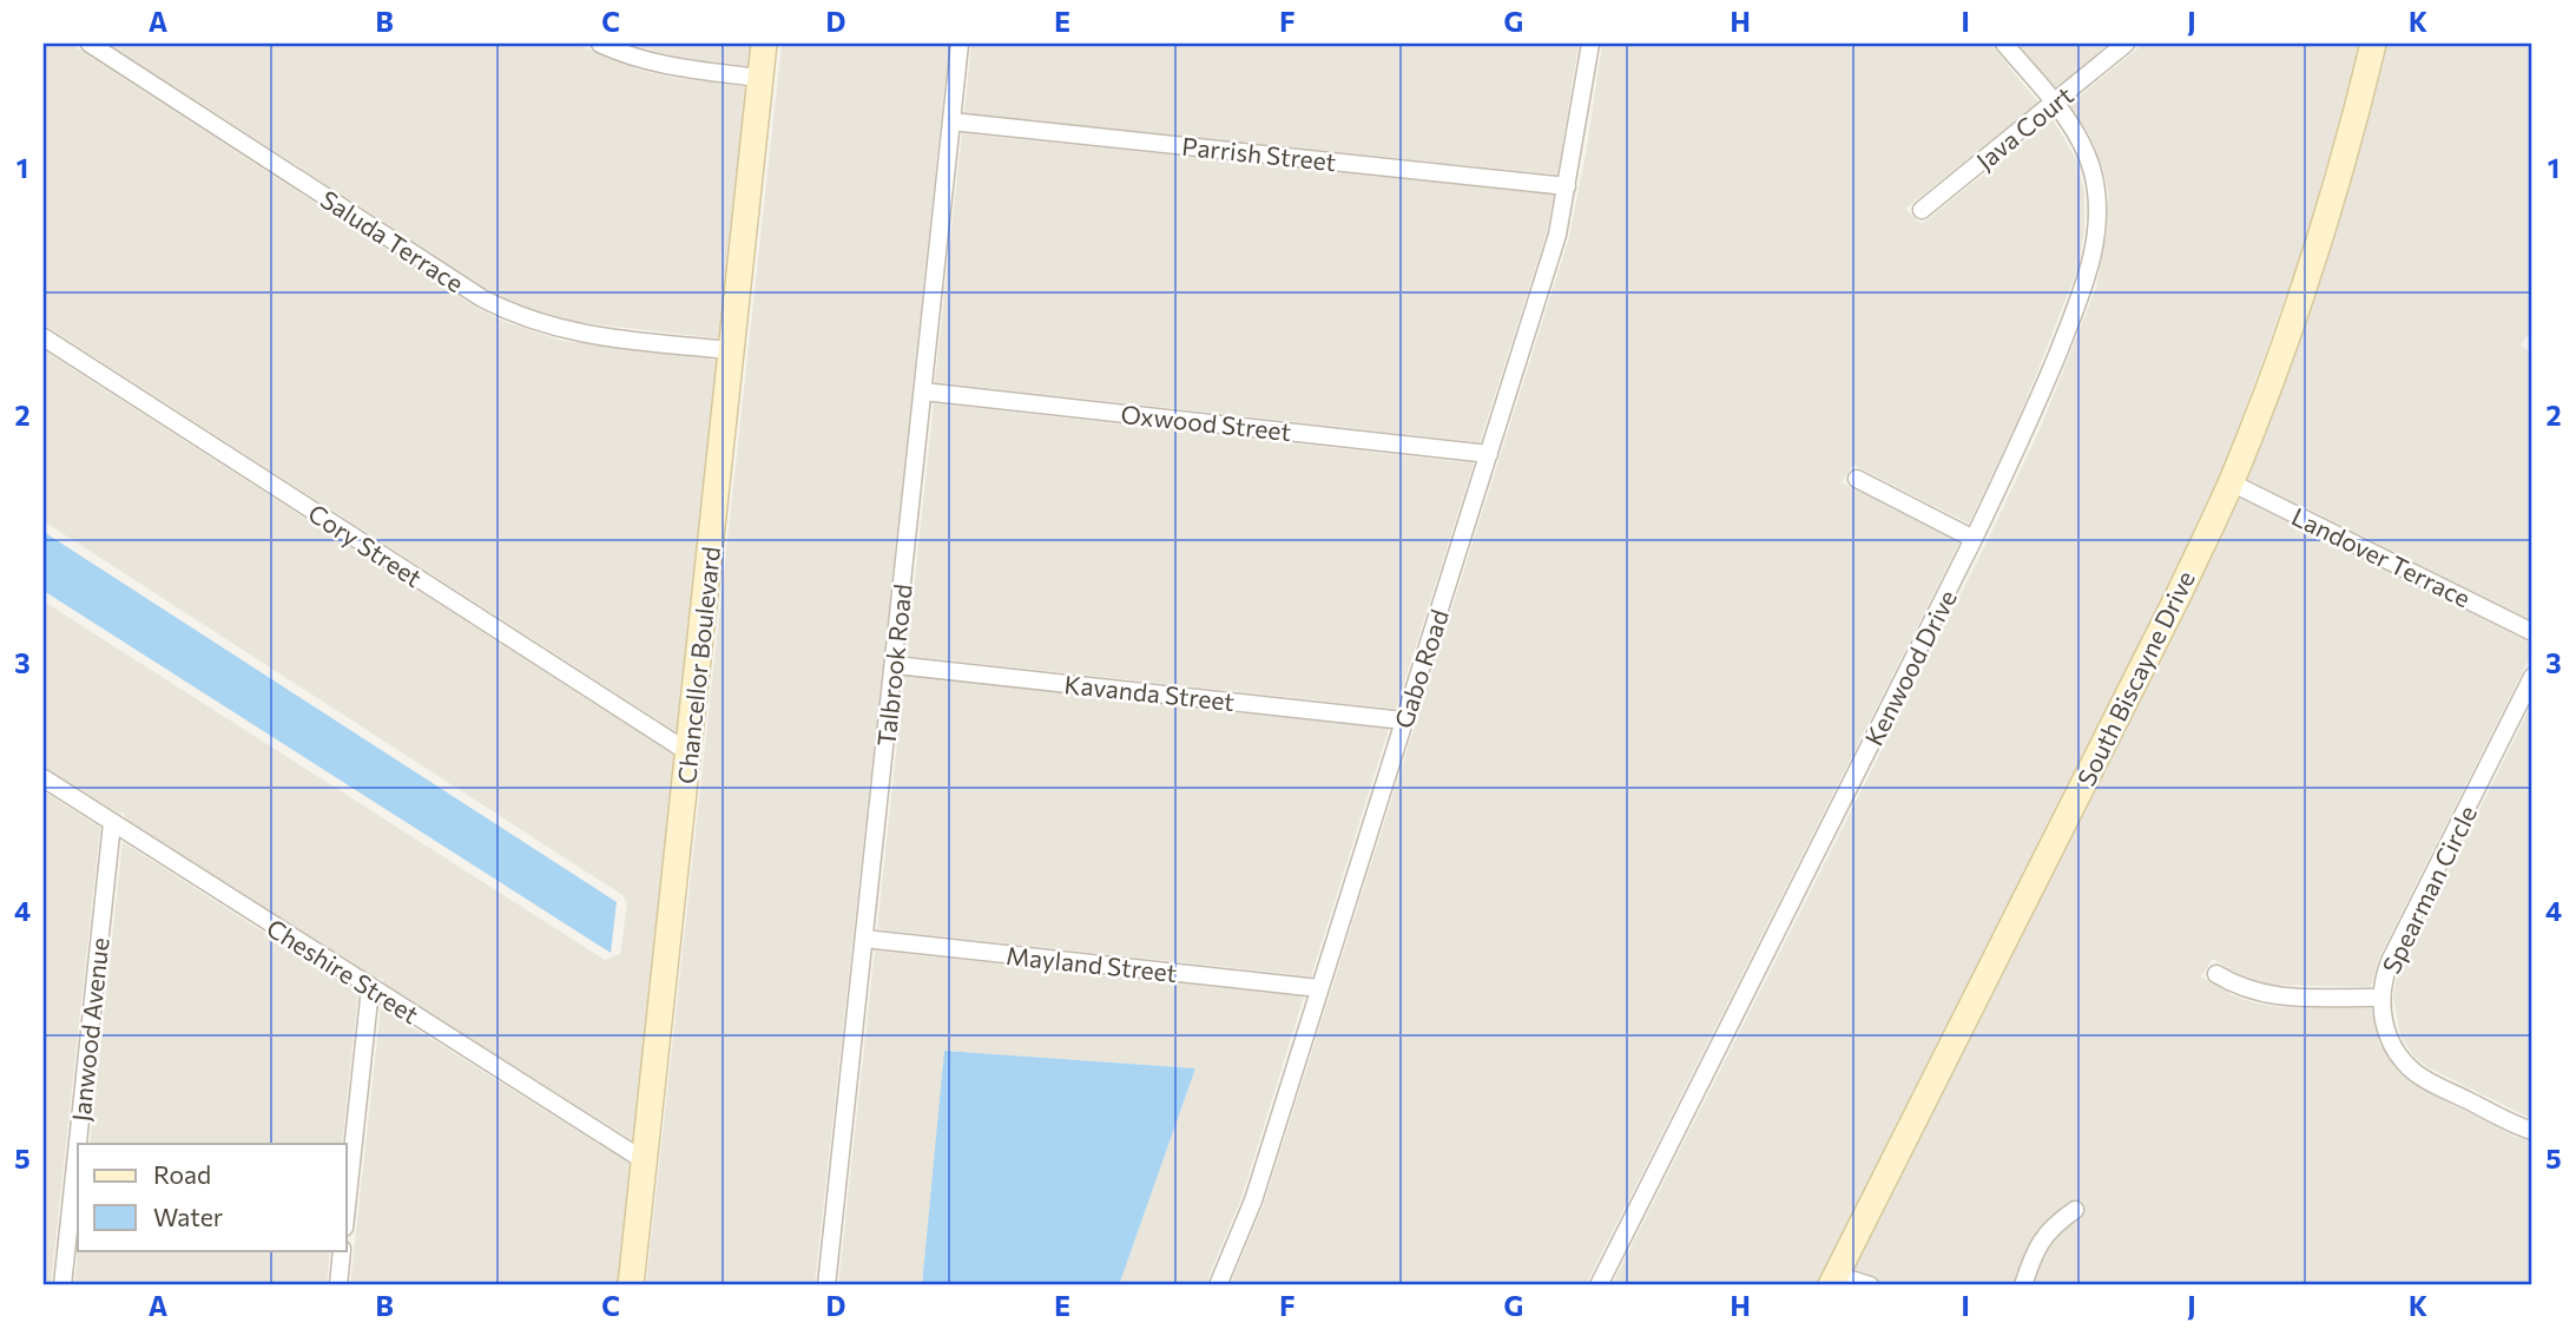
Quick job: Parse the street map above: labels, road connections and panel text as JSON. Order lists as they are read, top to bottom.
{
  "streets": {
    "street": [
      "Java Court",
      "Parrish Street",
      "Saluda Terrace",
      "Oxwood Street",
      "Cory Street",
      "Landover Terrace",
      "Chancellor Boulevard",
      "Talbrook Road",
      "Kenwood Drive",
      "Gabo Road",
      "South Biscayne Drive",
      "Kavanda Street",
      "Spearman Circle",
      "Mayland Street",
      "Cheshire Street",
      "Janwood Avenue"
    ]
  },
  "crossings": [
    ["Java Court", "Kenwood Drive"],
    ["Parrish Street", "Talbrook Road"],
    ["Parrish Street", "Gabo Road"],
    ["Saluda Terrace", "Chancellor Boulevard"],
    ["Oxwood Street", "Talbrook Road"],
    ["Oxwood Street", "Gabo Road"],
    ["Cory Street", "Chancellor Boulevard"],
    ["Landover Terrace", "South Biscayne Drive"],
    ["Chancellor Boulevard", "Cheshire Street"],
    ["Talbrook Road", "Kavanda Street"],
    ["Talbrook Road", "Mayland Street"],
    ["Gabo Road", "Kavanda Street"],
    ["Gabo Road", "Mayland Street"],
    ["Cheshire Street", "Janwood Avenue"]
  ],
  "legend": ["Road", "Water"],
  "grid": {
    "columns": [
      "A",
      "B",
      "C",
      "D",
      "E",
      "F",
      "G",
      "H",
      "I",
      "J",
      "K"
    ],
    "rows": [
      "1",
      "2",
      "3",
      "4",
      "5"
    ]
  }
}
